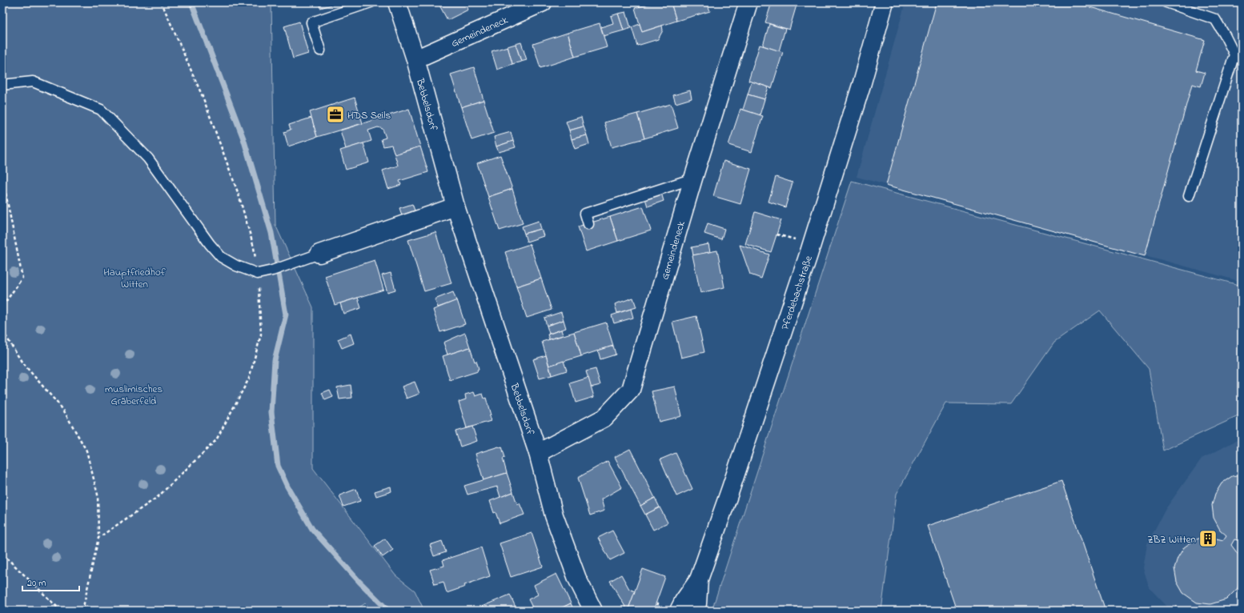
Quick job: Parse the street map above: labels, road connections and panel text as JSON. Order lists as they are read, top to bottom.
{
  "streets": {
    "street": ["Gemeindeneck", "Bebbelsdorf", "Pferdebachstraße"]
  },
  "crossings": [
    ["Gemeindeneck", "Bebbelsdorf"]
  ],
  "parks": ["Hauptfriedhof Witten", "muslimisches Gräberfeld"],
  "places": {
    "office": ["HDS Seils"],
    "building": ["ZBZ Witten"]
  },
  "scale_bar": "20 m"
}
